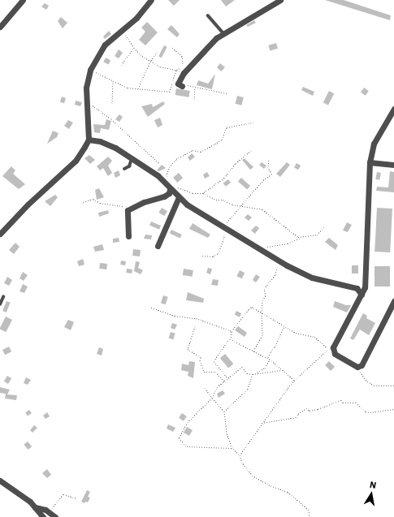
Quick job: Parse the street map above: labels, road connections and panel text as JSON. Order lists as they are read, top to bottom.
{
  "north": "top"
}
